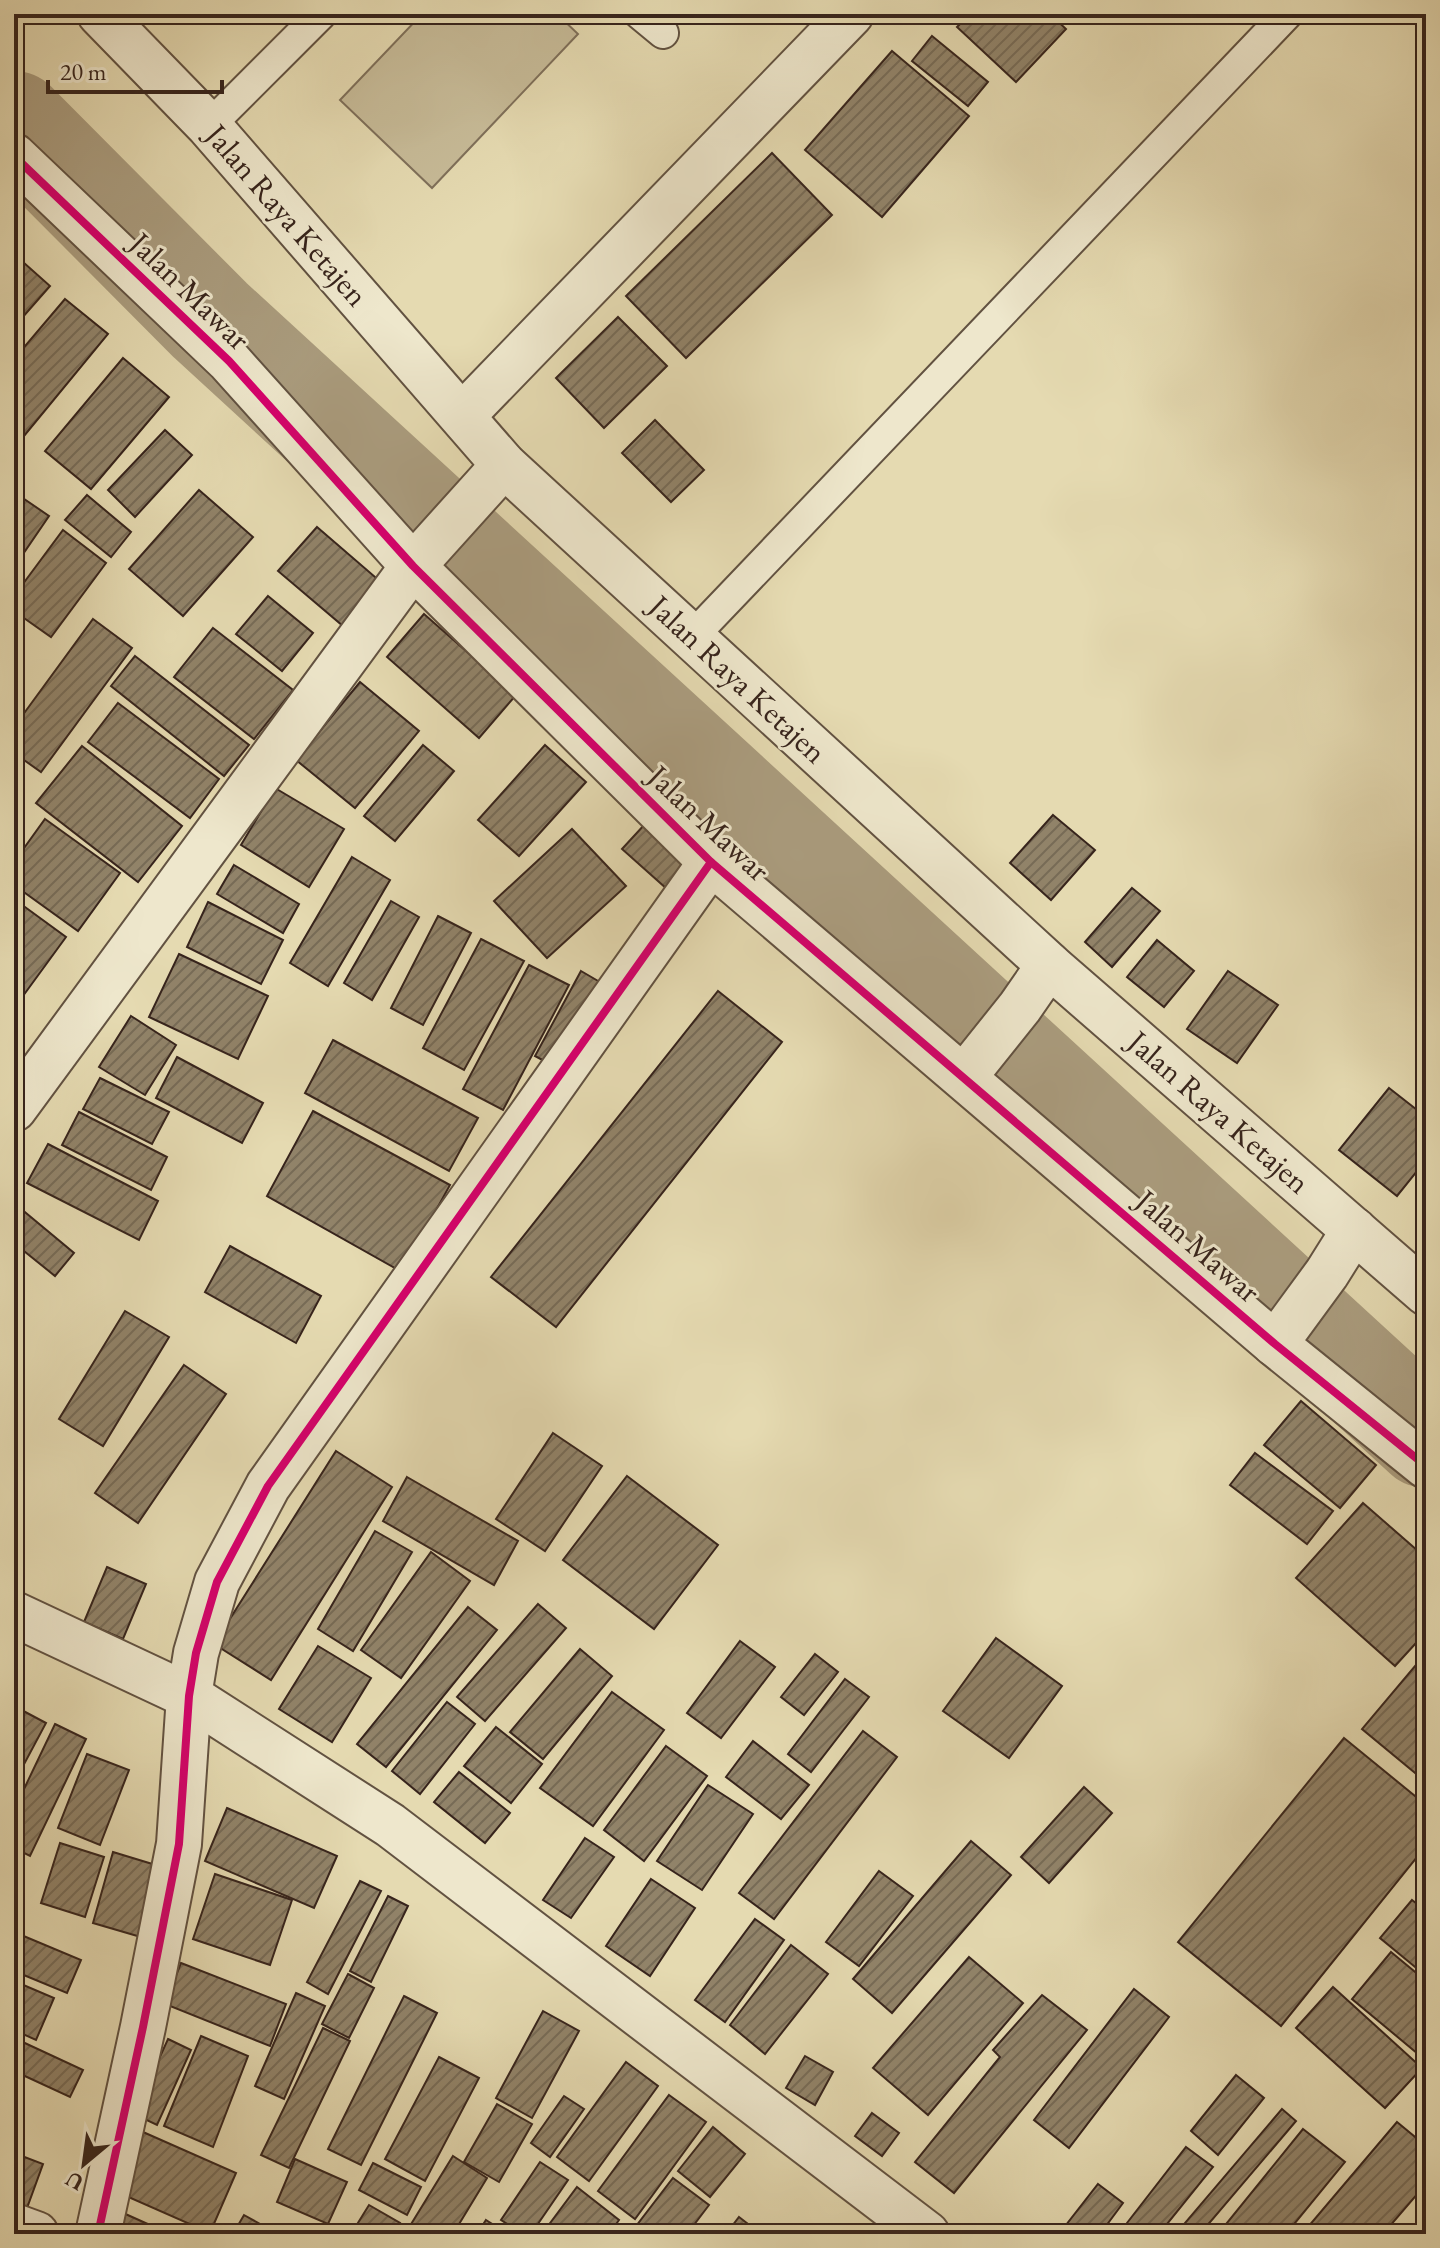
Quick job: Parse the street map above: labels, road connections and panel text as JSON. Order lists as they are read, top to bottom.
{
  "streets": {
    "street": ["Jalan Raya Ketajen", "Jalan Mawar"]
  },
  "scale_bar": "20 m",
  "north": "bottom left"
}
